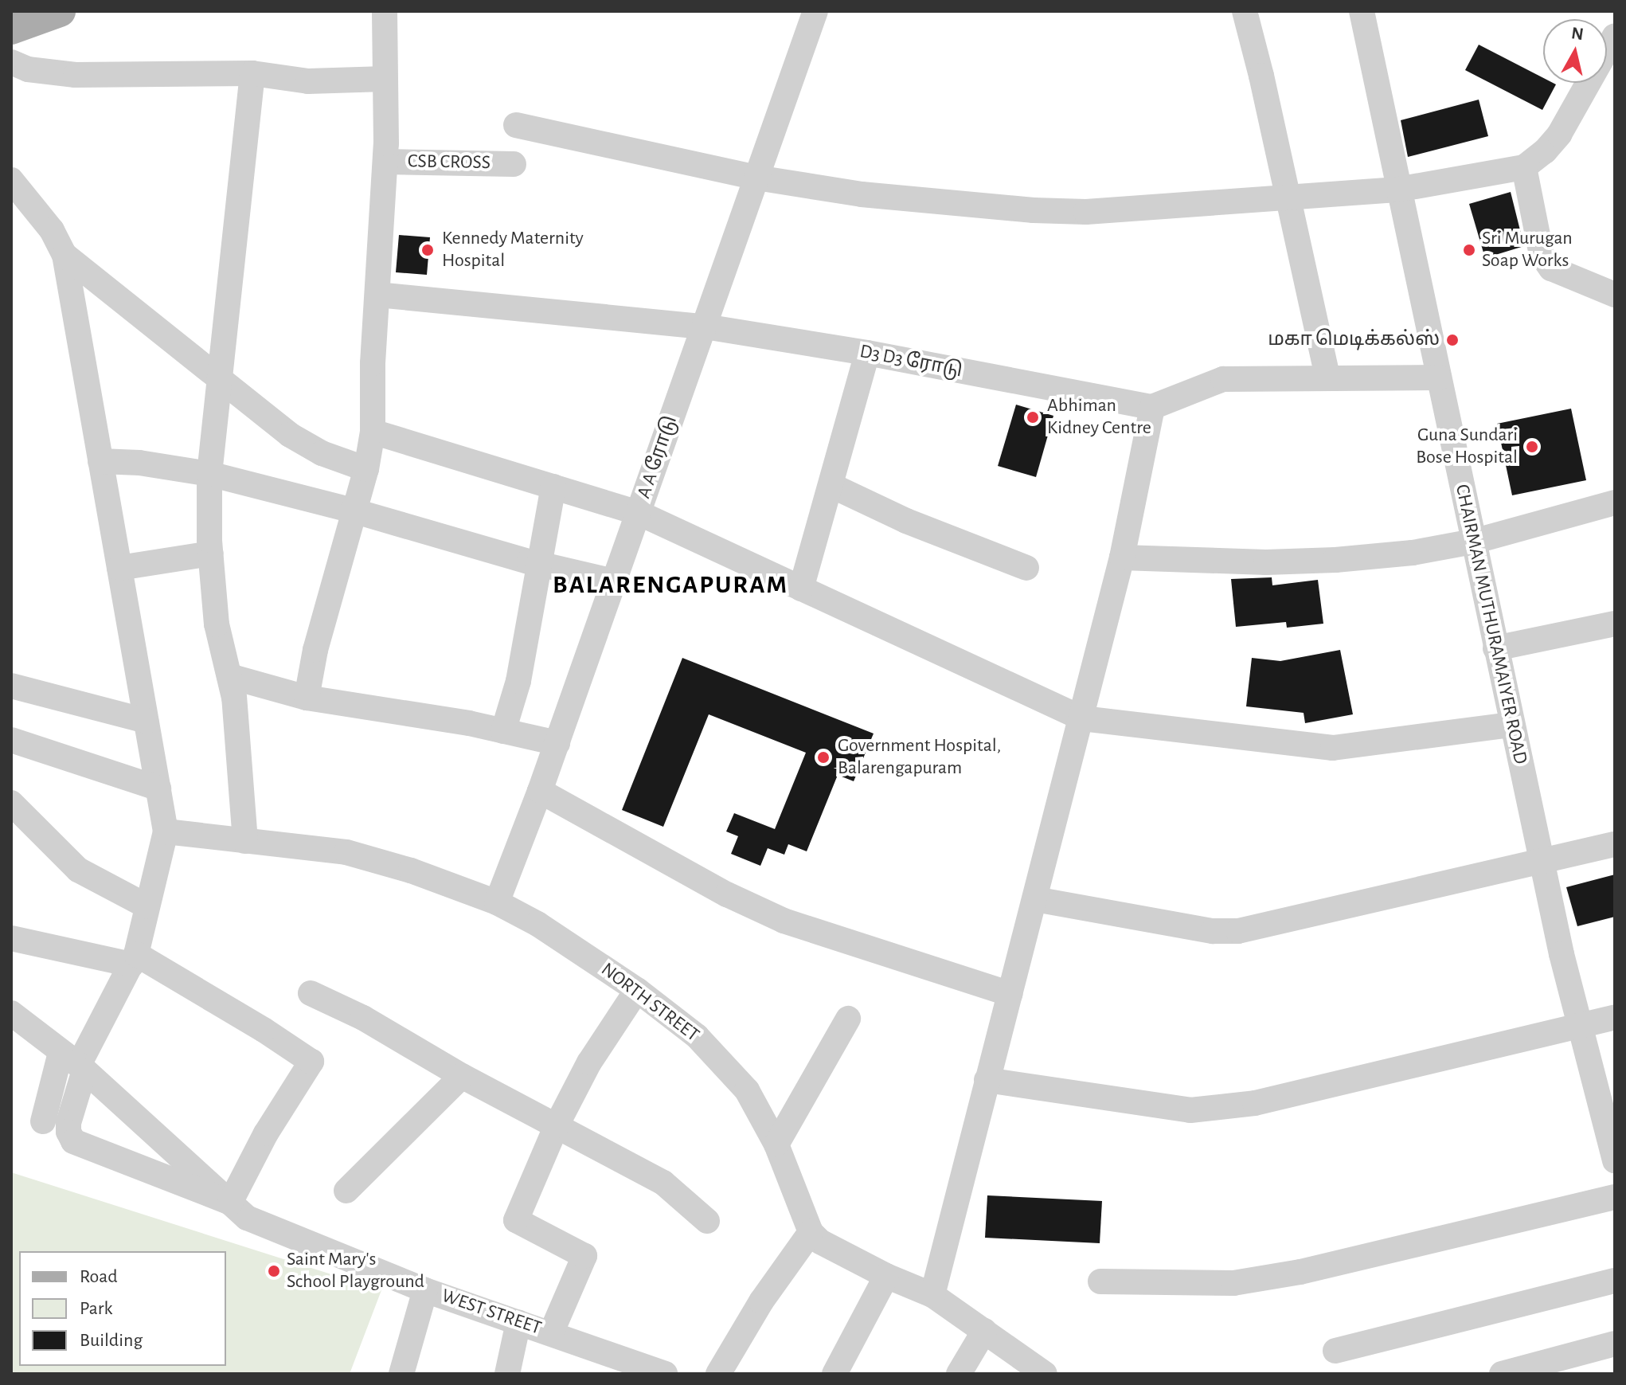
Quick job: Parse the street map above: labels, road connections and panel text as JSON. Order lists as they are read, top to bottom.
{
  "streets": {
    "street": [
      "CSB CROSS",
      "D3 D3 ரோடு",
      "A A ரோடு",
      "CHAIRMAN MUTHURAMAIYER ROAD",
      "NORTH STREET",
      "WEST STREET"
    ]
  },
  "crossings": [
    ["D3 D3 ரோடு", "A A ரோடு"],
    ["A A ரோடு", "NORTH STREET"]
  ],
  "districts": ["BALARENGAPURAM"],
  "places": [
    "Kennedy Maternity Hospital",
    "Sri Murugan Soap Works",
    "மகா மெடிக்கல்ஸ்",
    "Abhiman Kidney Centre",
    "Guna Sundari Bose Hospital",
    "Government Hospital, Balarengapuram",
    "Saint Mary's School Playground"
  ],
  "legend": ["Road", "Park", "Building"],
  "north": "top"
}
